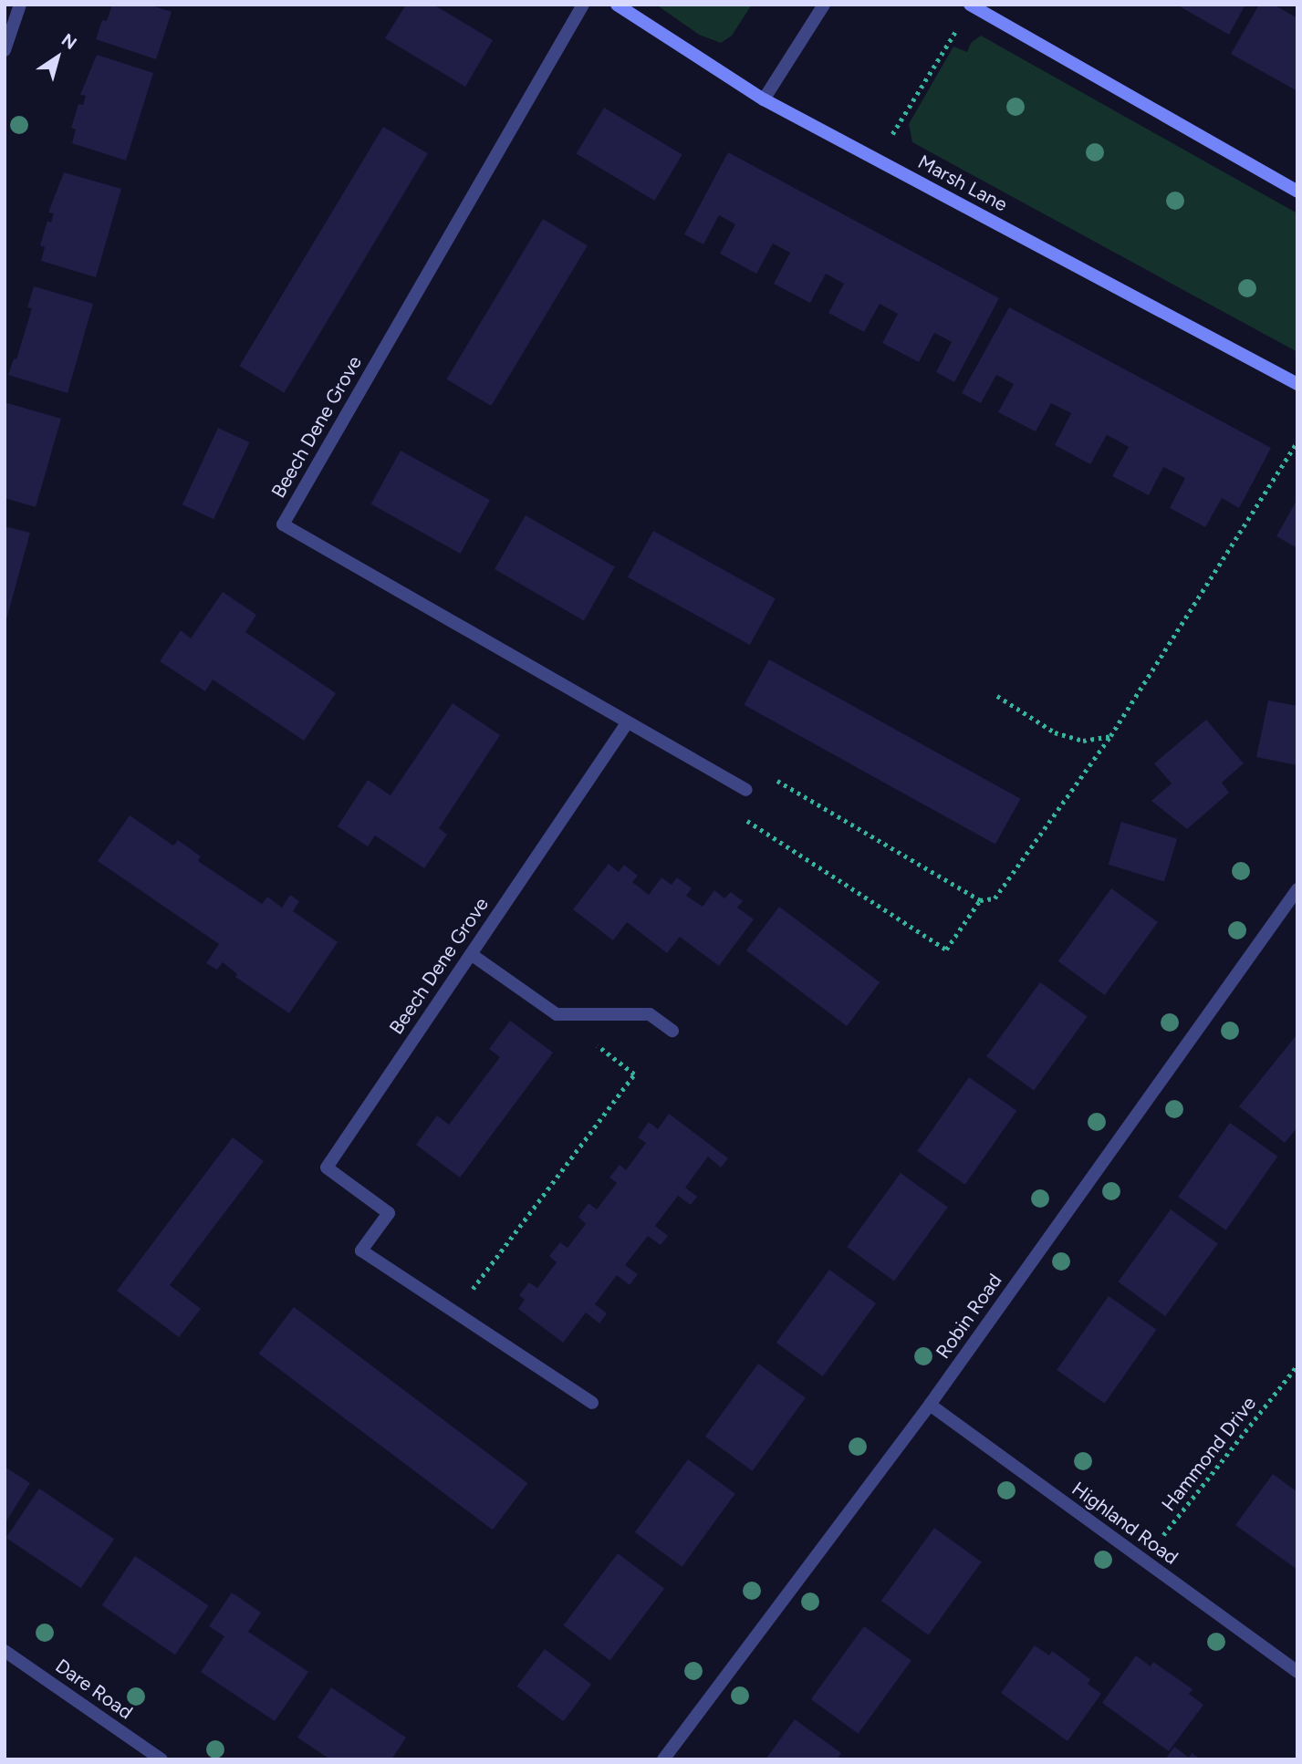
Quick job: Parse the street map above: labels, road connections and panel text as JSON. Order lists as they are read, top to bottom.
{
  "streets": {
    "main road": ["Marsh Lane"],
    "street": [
      "Beech Dene Grove",
      "Robin Road",
      "Highland Road",
      "Dare Road"
    ],
    "path": ["Hammond Drive"]
  },
  "crossings": [
    ["Robin Road", "Highland Road"],
    ["Hammond Drive", "Highland Road"]
  ],
  "north": "top right"
}
